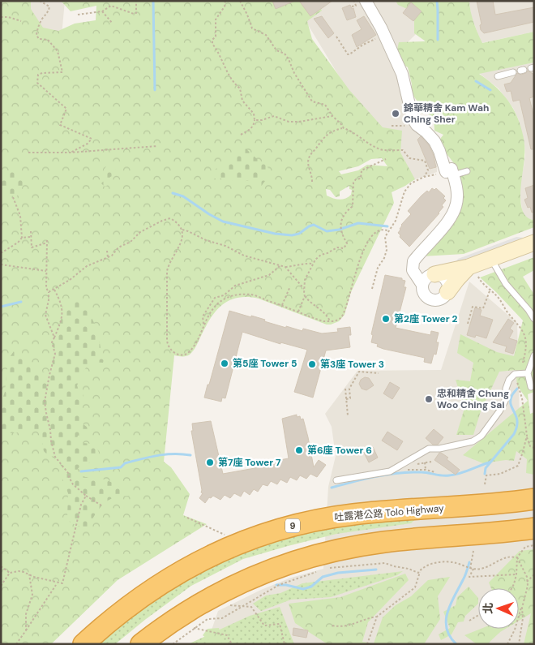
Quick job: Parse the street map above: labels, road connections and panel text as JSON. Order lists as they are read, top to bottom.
{
  "streets": {
    "highway": ["吐露港公路 Tolo Highway", "9"]
  },
  "places": [
    "錦華精舍 Kam Wah Ching Sher",
    "第2座 Tower 2",
    "第5座 Tower 5",
    "第3座 Tower 3",
    "忠和精舍 Chung Woo Ching Sai",
    "第6座 Tower 6",
    "第7座 Tower 7"
  ],
  "north": "left"
}
